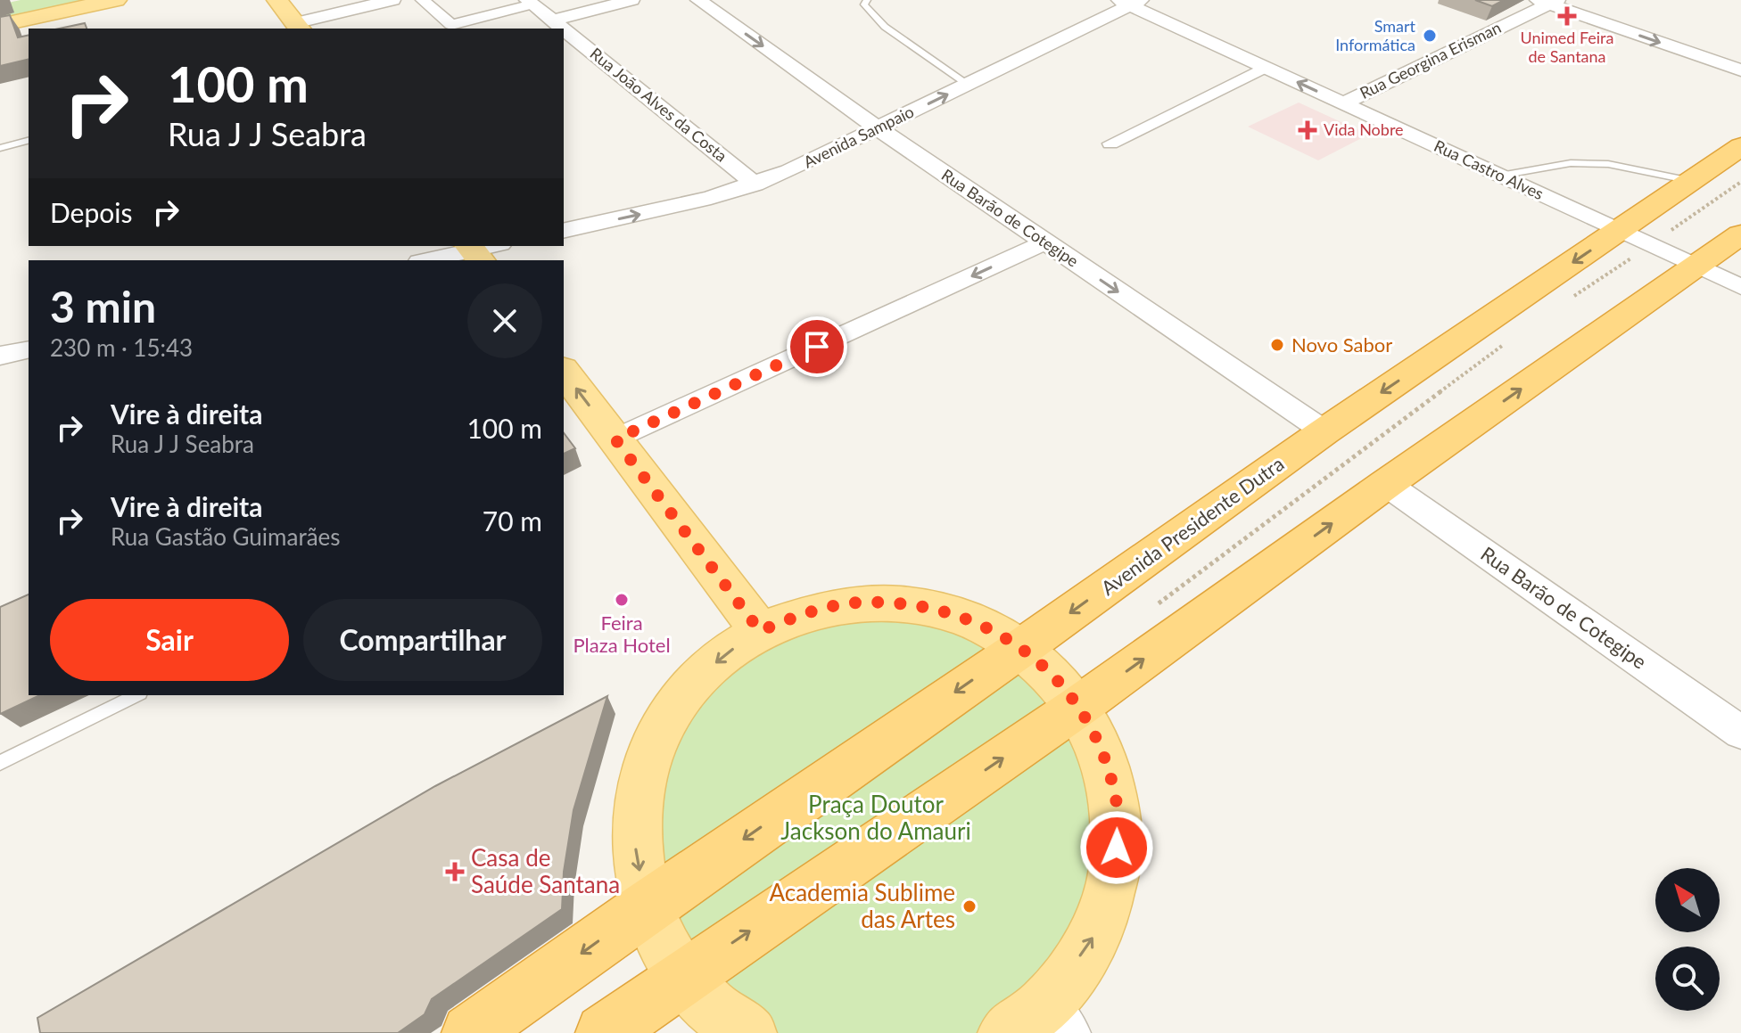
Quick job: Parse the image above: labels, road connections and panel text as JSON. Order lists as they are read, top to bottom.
{
  "streets": {
    "highway": ["Avenida Presidente Dutra"],
    "street": [
      "Rua Georgina Erisman",
      "Rua João Alves da Costa",
      "Avenida Sampaio",
      "Rua Castro Alves",
      "Rua Barão de Cotegipe"
    ]
  },
  "crossings": [
    ["Rua Georgina Erisman", "Rua Castro Alves"],
    ["Rua João Alves da Costa", "Avenida Sampaio"],
    ["Avenida Sampaio", "Rua Castro Alves"],
    ["Avenida Sampaio", "Rua Barão de Cotegipe"],
    ["Rua Castro Alves", "Avenida Presidente Dutra"],
    ["Rua Barão de Cotegipe", "Avenida Presidente Dutra"]
  ],
  "one_way": ["Rua Barão de Cotegipe"],
  "parks": ["Praça Doutor Jackson do Amauri"],
  "places": {
    "health": ["Unimed Feira de Santana", "Vida Nobre", "Casa de Saúde Santana"],
    "other": [
      "Smart Informática",
      "Novo Sabor",
      "Feira Plaza Hotel",
      "Academia Sublime das Artes"
    ]
  },
  "north": "top left",
  "page": {
    "turn": ["100 m", "Rua J J Seabra"],
    "then": "Depois",
    "heading": ["3 min", "230 m · 15:43"],
    "list": [
      {
        "name": "Vire à direita",
        "note": "Rua J J Seabra",
        "value": "100 m"
      },
      {
        "name": "Vire à direita",
        "note": "Rua Gastão Guimarães",
        "value": "70 m"
      }
    ],
    "buttons": ["Sair", "Compartilhar"]
  }
}
